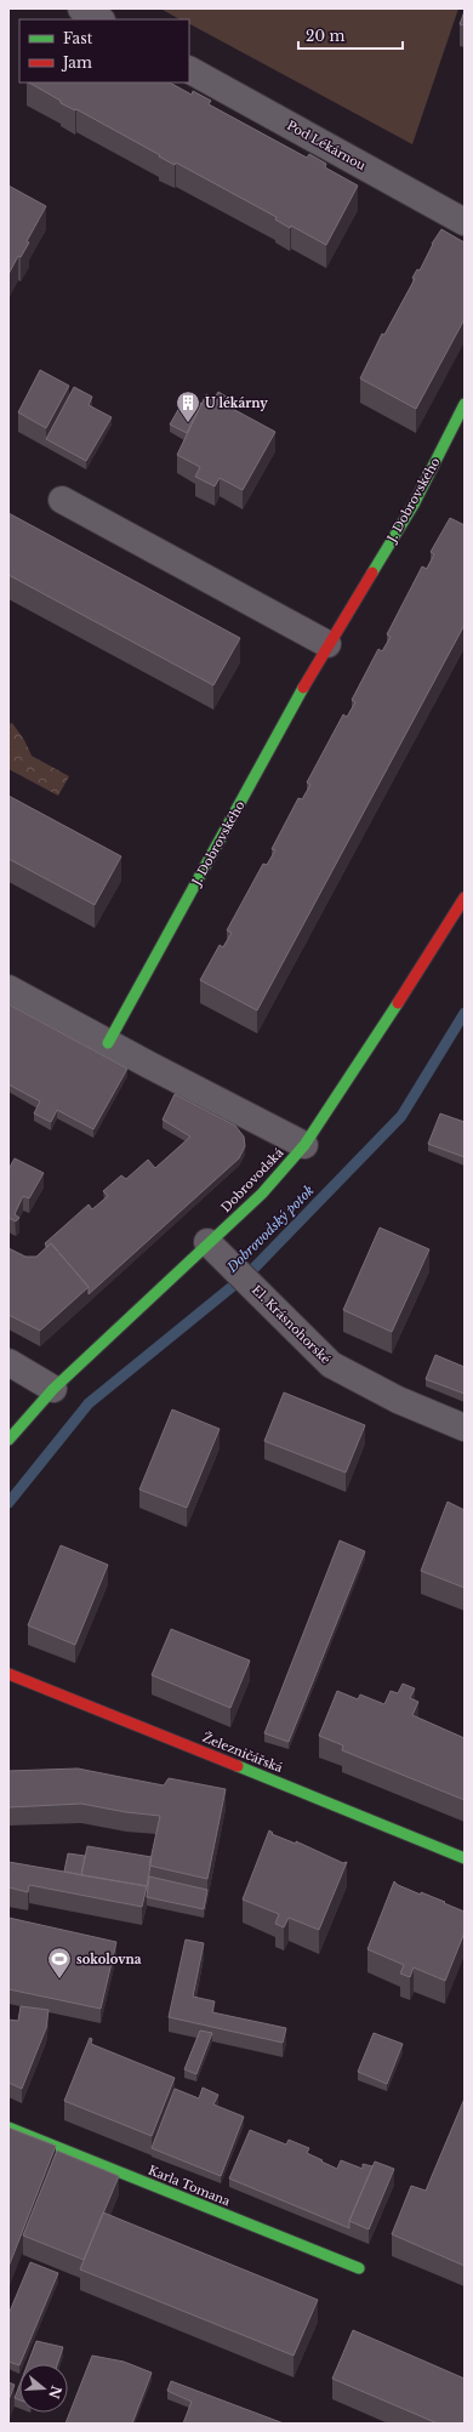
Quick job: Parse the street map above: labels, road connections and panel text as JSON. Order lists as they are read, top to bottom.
{
  "streets": {
    "street": [
      "Pod Lékárnou",
      "J. Dobrovského",
      "Dobrovodská",
      "El. Krásnohorské",
      "Železničářská",
      "Karla Tomana"
    ]
  },
  "crossings": [
    ["Dobrovodská", "El. Krásnohorské"]
  ],
  "water": ["Dobrovodský potok"],
  "places": {
    "building": ["U lékárny"],
    "sports": ["sokolovna"]
  },
  "legend": ["Fast", "Jam"],
  "scale_bar": "20 m",
  "north": "right"
}
